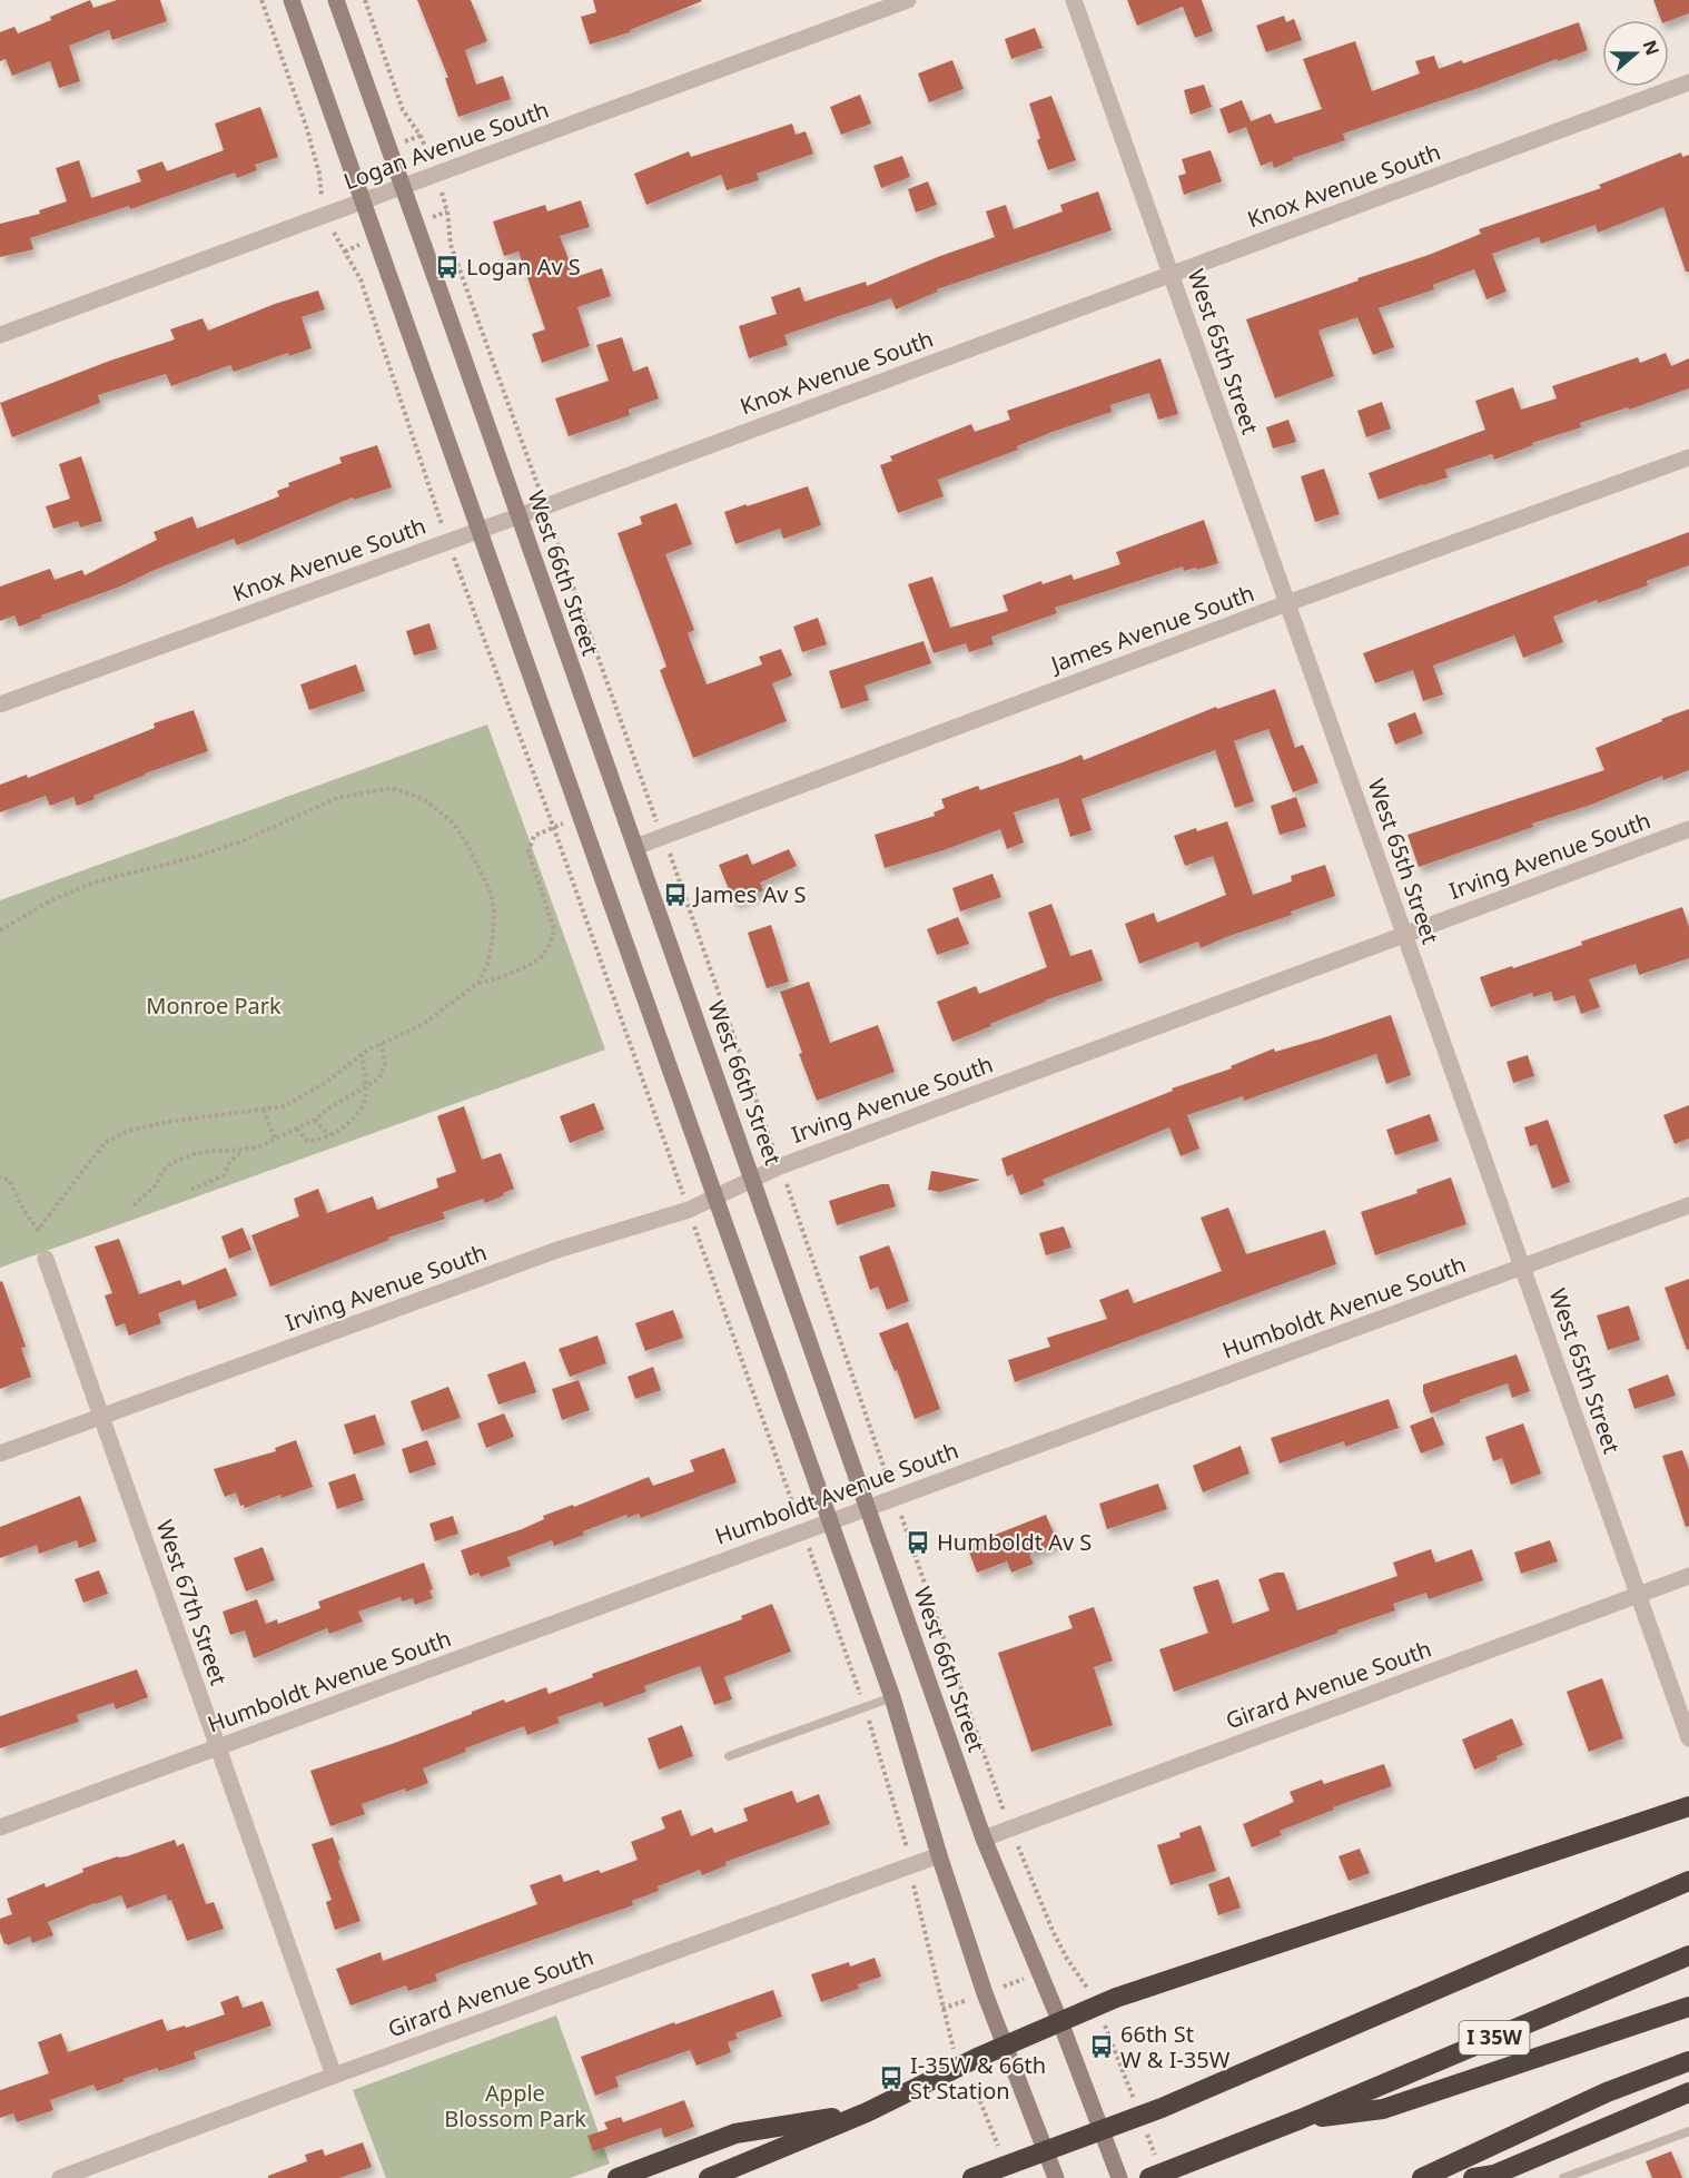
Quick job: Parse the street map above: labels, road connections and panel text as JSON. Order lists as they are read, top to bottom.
{
  "streets": {
    "highway": ["I 35W"],
    "main road": ["West 66th Street"],
    "street": [
      "Logan Avenue South",
      "Knox Avenue South",
      "West 65th Street",
      "James Avenue South",
      "Irving Avenue South",
      "Humboldt Avenue South",
      "West 67th Street",
      "Girard Avenue South"
    ]
  },
  "crossings": [
    ["Logan Avenue South", "West 66th Street"],
    ["Knox Avenue South", "West 65th Street"],
    ["Knox Avenue South", "West 66th Street"],
    ["West 65th Street", "James Avenue South"],
    ["West 65th Street", "Irving Avenue South"],
    ["West 65th Street", "Humboldt Avenue South"],
    ["West 65th Street", "Girard Avenue South"],
    ["West 66th Street", "James Avenue South"],
    ["West 66th Street", "Irving Avenue South"],
    ["West 66th Street", "Humboldt Avenue South"],
    ["West 66th Street", "Girard Avenue South"],
    ["Irving Avenue South", "West 67th Street"],
    ["Humboldt Avenue South", "West 67th Street"],
    ["West 67th Street", "Girard Avenue South"]
  ],
  "parks": ["Monroe Park", "Apple Blossom Park"],
  "places": {
    "bus stop": [
      "Logan Av S",
      "James Av S",
      "Humboldt Av S",
      "66th St W & I-35W",
      "I-35W & 66th St Station"
    ]
  },
  "north": "right"
}
